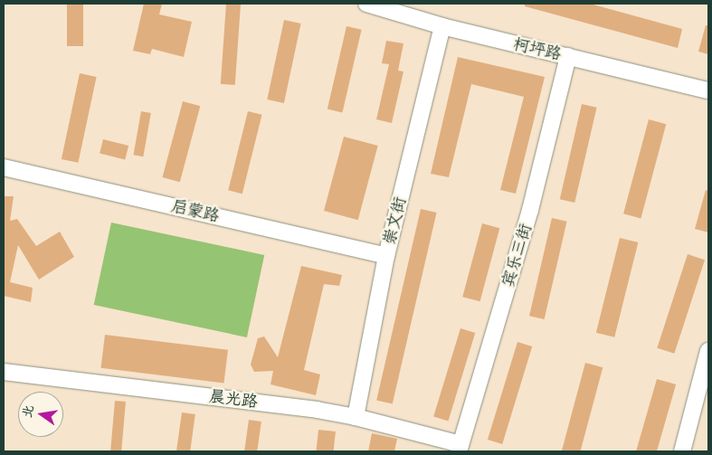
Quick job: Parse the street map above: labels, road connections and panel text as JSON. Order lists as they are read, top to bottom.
{
  "streets": {
    "street": [
      "柯坪路",
      "启蒙路",
      "崇文街",
      "宾乐三街",
      "晨光路"
    ]
  },
  "crossings": [
    ["柯坪路", "崇文街"],
    ["柯坪路", "宾乐三街"],
    ["启蒙路", "崇文街"],
    ["崇文街", "晨光路"],
    ["宾乐三街", "晨光路"]
  ],
  "north": "left"
}
